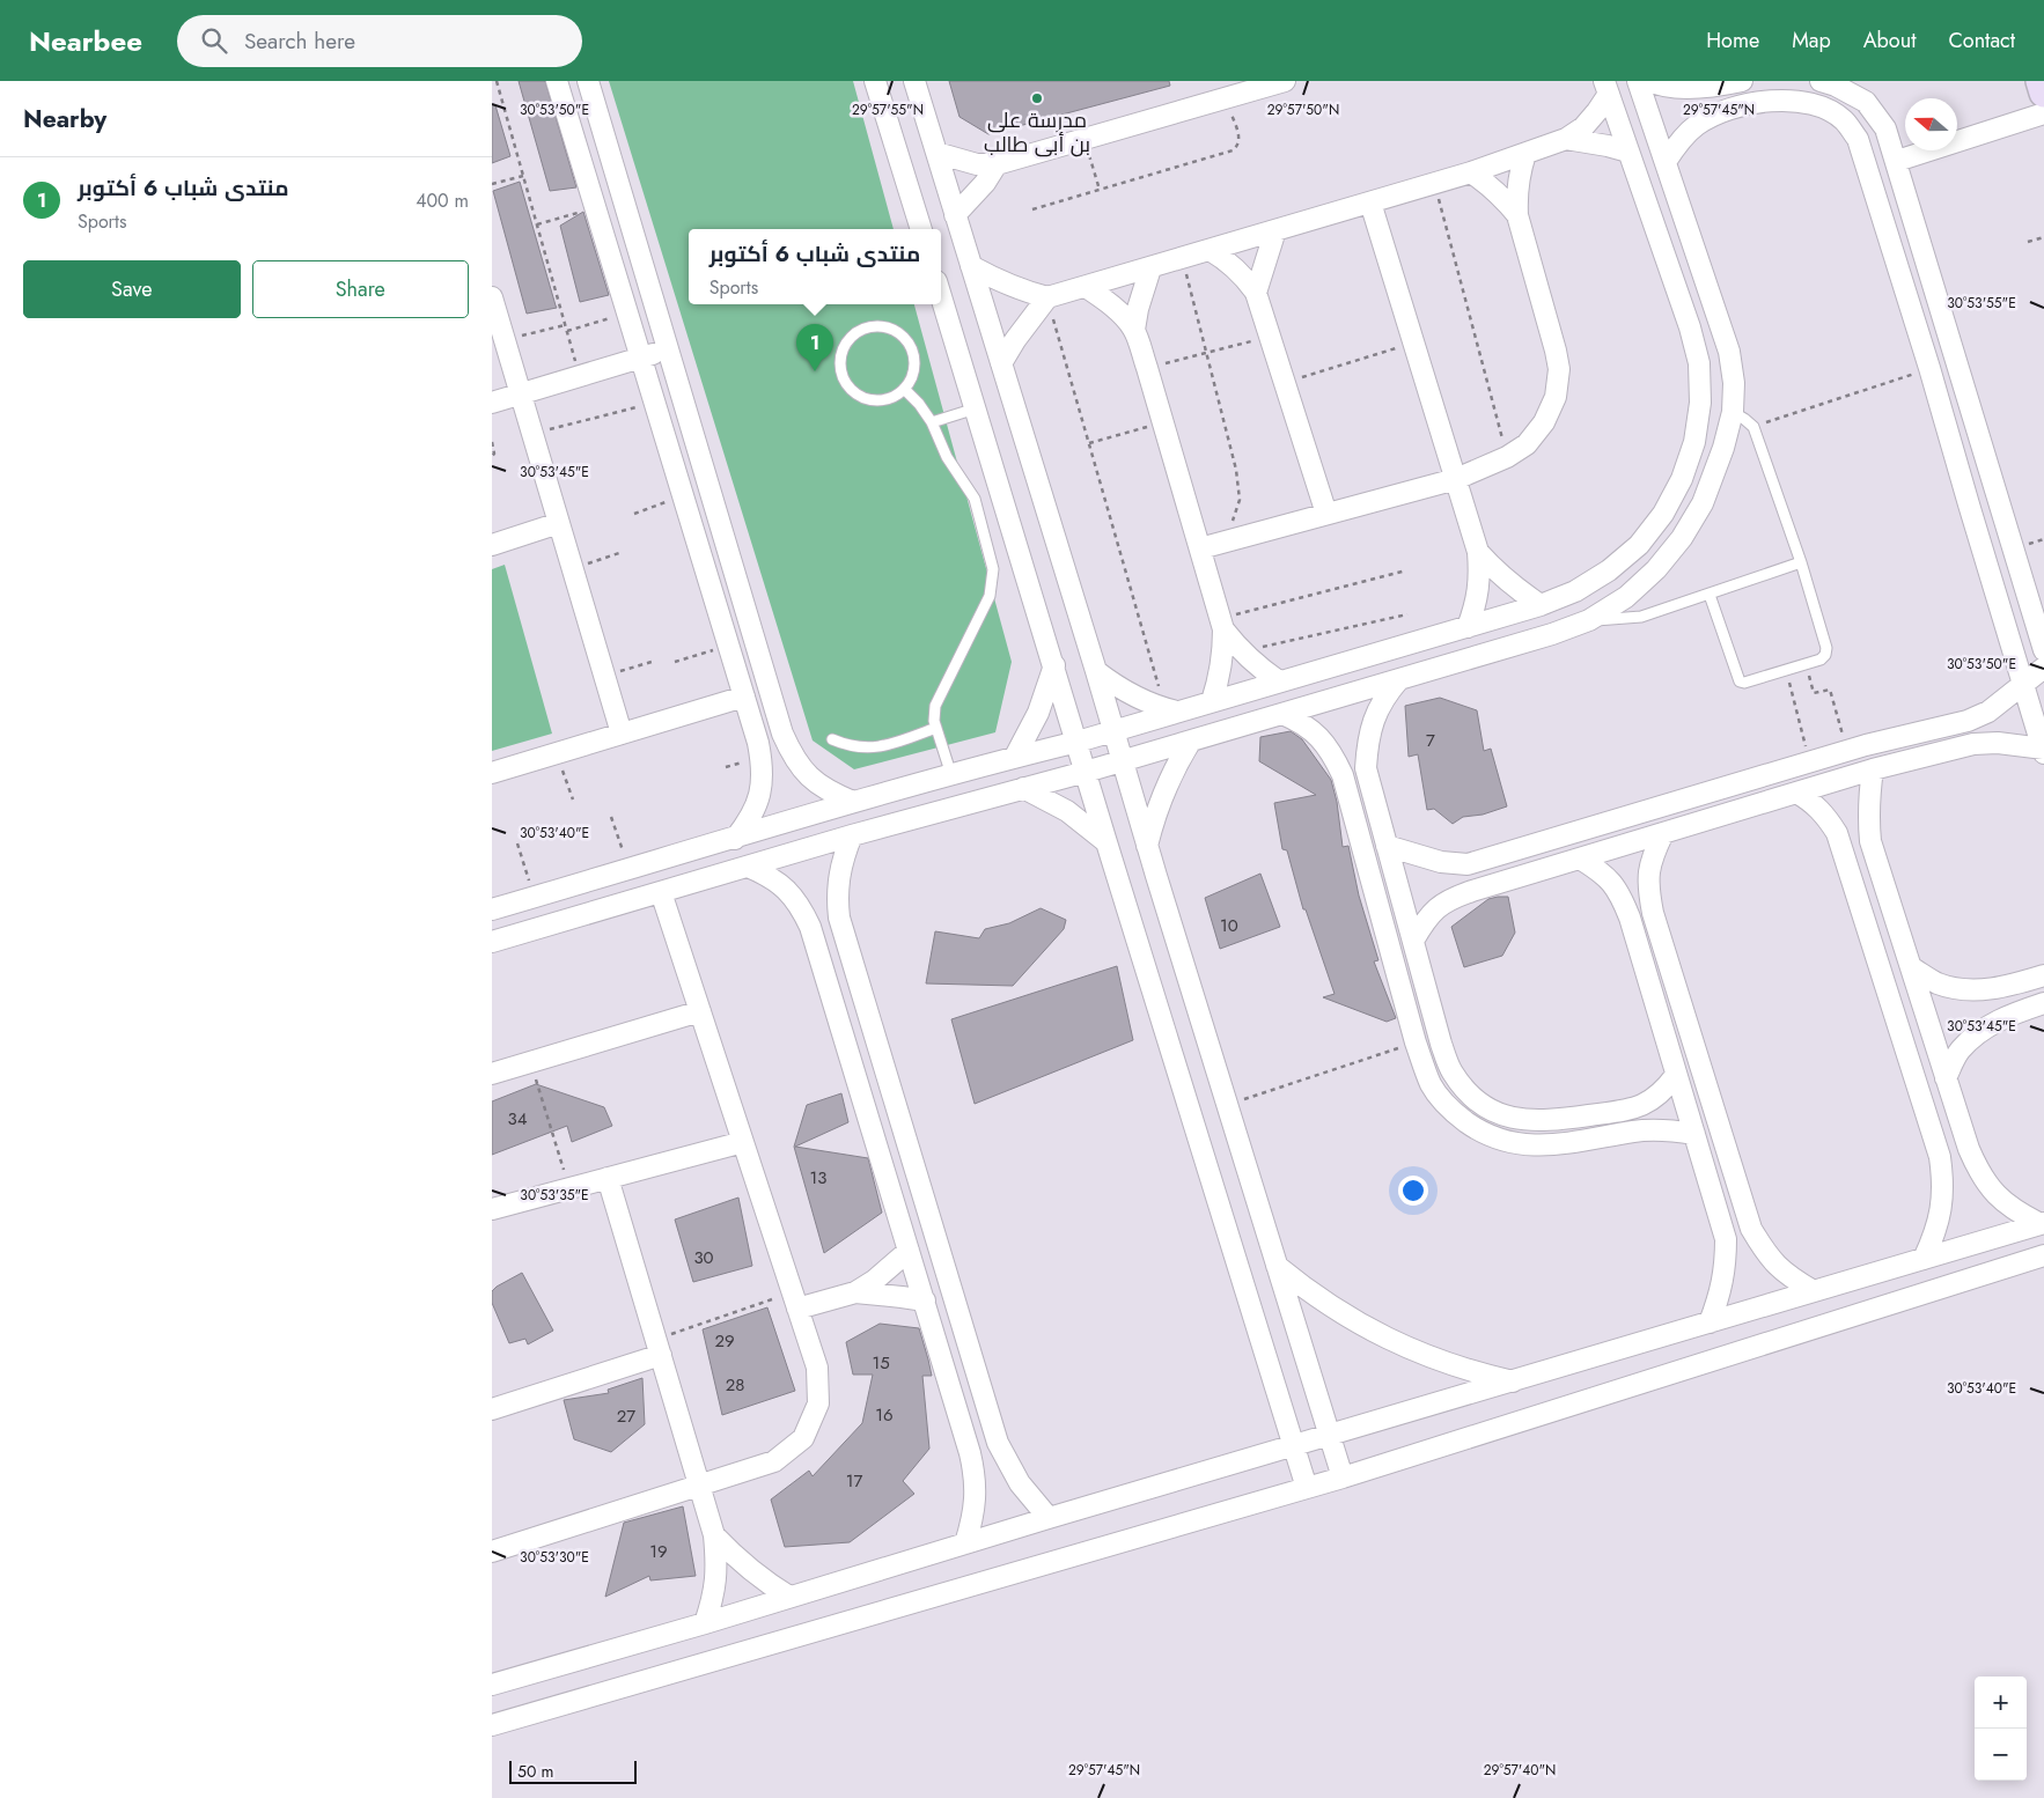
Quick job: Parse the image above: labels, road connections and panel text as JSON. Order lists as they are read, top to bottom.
{
  "places": ["مدرسة على بن أبى طالب"],
  "house_numbers": [
    "7",
    "10",
    "34",
    "13",
    "30",
    "29",
    "15",
    "28",
    "16",
    "27",
    "17",
    "19"
  ],
  "scale_bar": "50 m",
  "north": "left",
  "page": {
    "header": "Nearbee",
    "search": "Search here",
    "nav": [
      "Home",
      "Map",
      "About",
      "Contact"
    ],
    "heading": "Nearby",
    "list": [
      {
        "mark": "1",
        "name": "منتدى شباب 6 أكتوبر",
        "note": "Sports",
        "value": "400 m"
      }
    ],
    "popup": ["منتدى شباب 6 أكتوبر", "Sports"],
    "buttons": ["Save", "Share"],
    "pins": "1",
    "map_buttons": ["+", "−"],
    "scale": "50 m"
  },
  "coordinates": [
    "29°57'55\"N",
    "29°57'50\"N",
    "29°57'45\"N",
    "30°53'50\"E",
    "30°53'55\"E",
    "30°53'45\"E",
    "30°53'40\"E",
    "30°53'35\"E",
    "30°53'30\"E",
    "29°57'40\"N"
  ]
}
